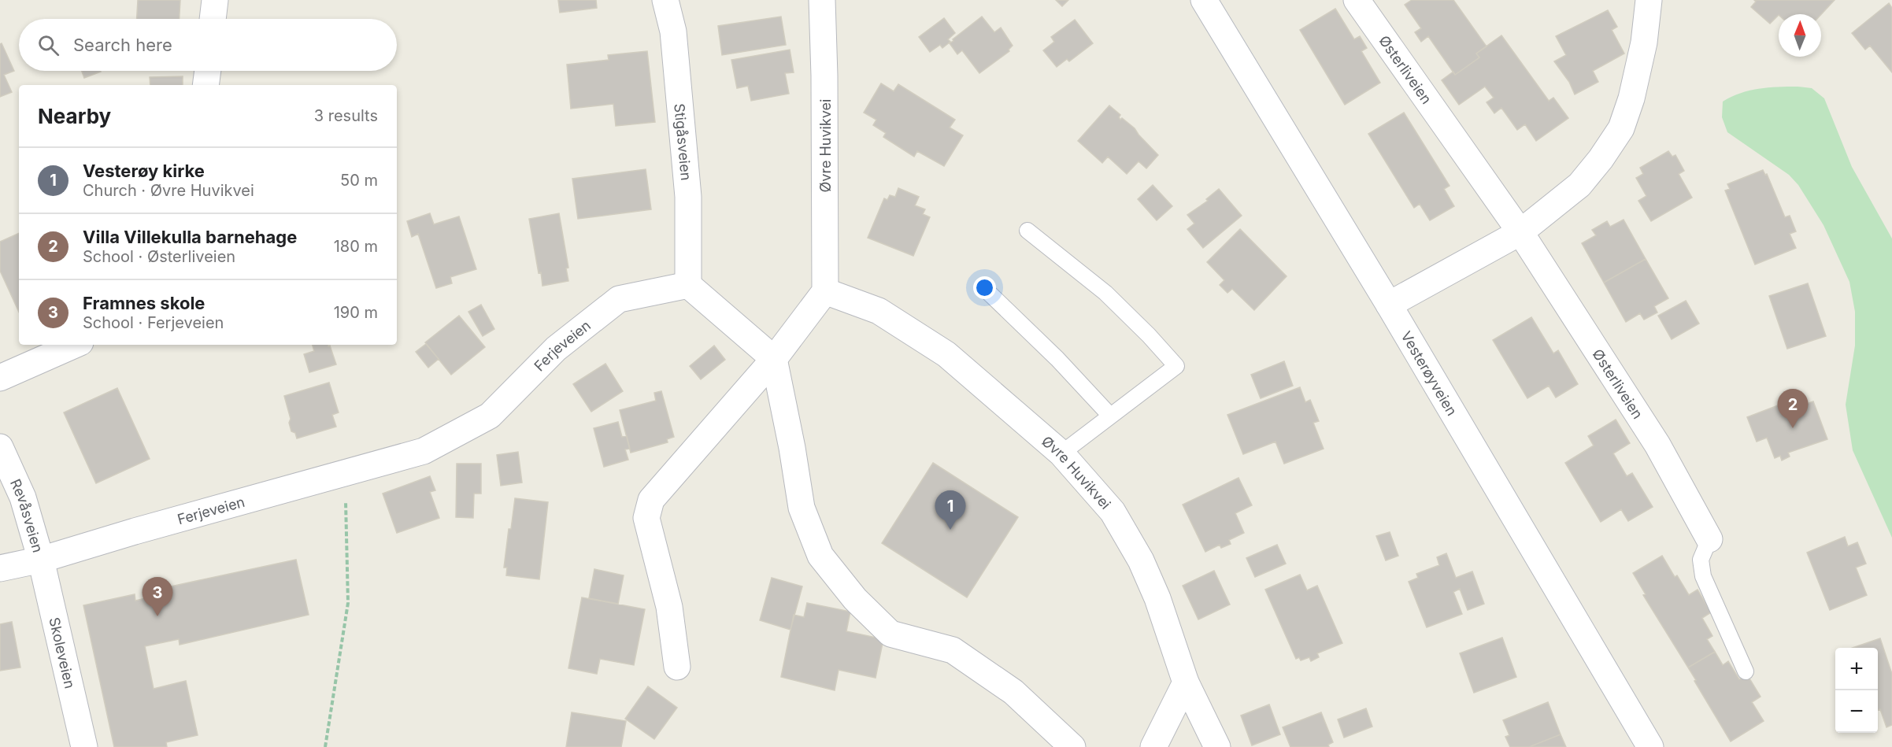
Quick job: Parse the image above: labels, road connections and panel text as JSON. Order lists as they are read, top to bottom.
{
  "streets": {
    "street": [
      "Østerliveien",
      "Stigåsveien",
      "Øvre Huvikvei",
      "Ferjeveien",
      "Vesterøyveien",
      "Revåsveien",
      "Skoleveien"
    ]
  },
  "crossings": [
    ["Stigåsveien", "Ferjeveien"],
    ["Ferjeveien", "Revåsveien"],
    ["Ferjeveien", "Skoleveien"],
    ["Revåsveien", "Skoleveien"]
  ],
  "north": "top",
  "page": {
    "search": "Search here",
    "heading": ["Nearby", "3 results"],
    "list": [
      {
        "mark": "1",
        "name": "Vesterøy kirke",
        "note": "Church · Øvre Huvikvei",
        "value": "50 m"
      },
      {
        "mark": "2",
        "name": "Villa Villekulla barnehage",
        "note": "School · Østerliveien",
        "value": "180 m"
      },
      {
        "mark": "3",
        "name": "Framnes skole",
        "note": "School · Ferjeveien",
        "value": "190 m"
      }
    ],
    "pins": ["2", "1", "3"],
    "map_buttons": ["+", "−"]
  }
}
